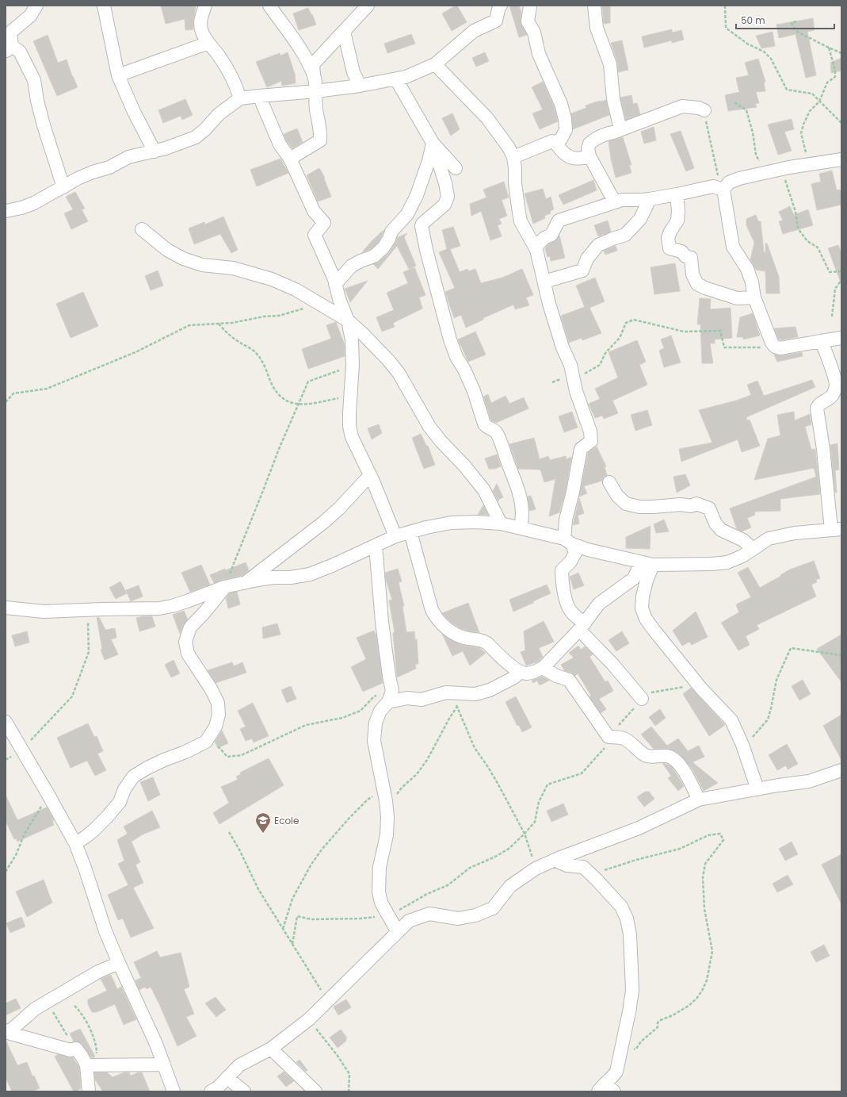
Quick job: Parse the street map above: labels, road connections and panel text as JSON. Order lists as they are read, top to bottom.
{
  "places": {
    "school or university": ["Ecole"]
  },
  "scale_bar": "50 m"
}
